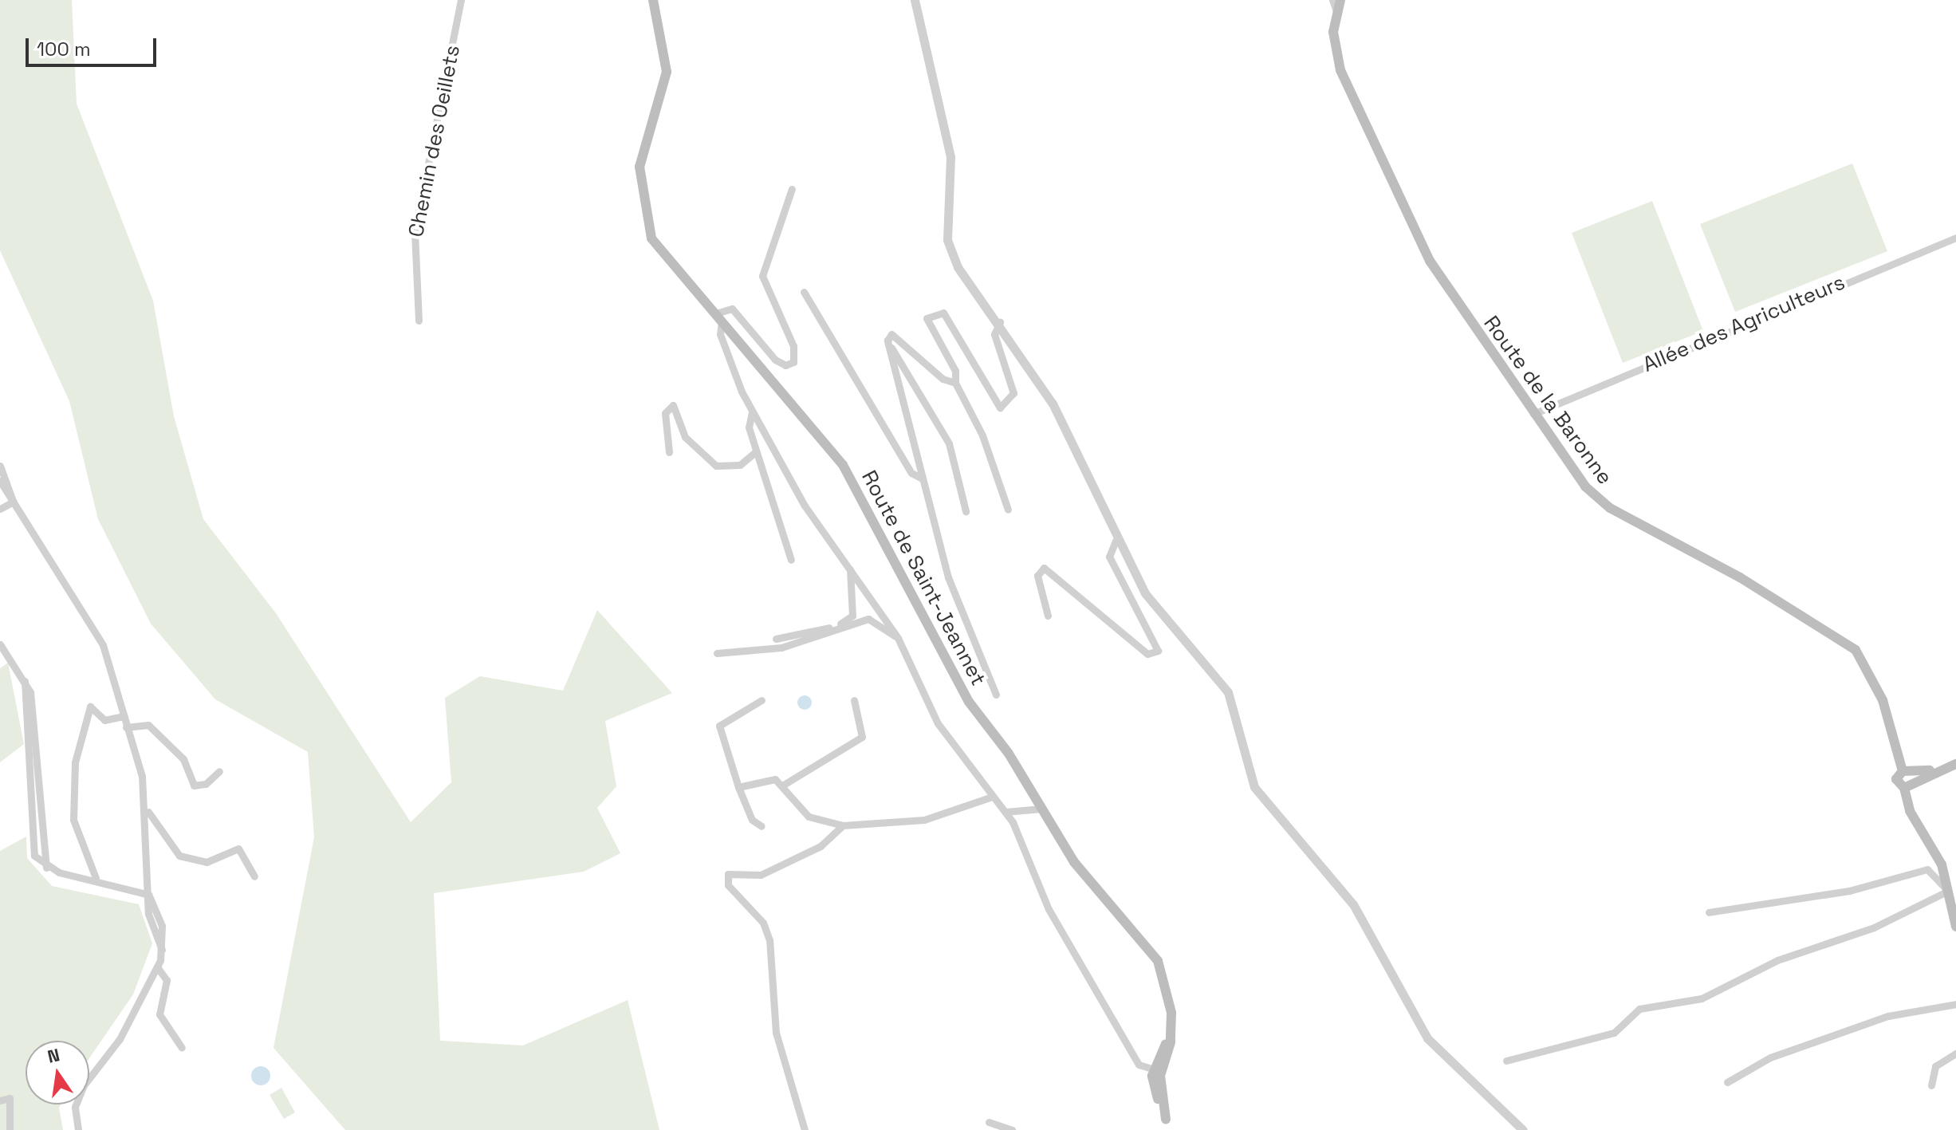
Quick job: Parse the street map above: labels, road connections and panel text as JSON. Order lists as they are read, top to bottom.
{
  "streets": {
    "main road": ["Route de la Baronne", "Route de Saint-Jeannet"],
    "street": ["Chemin des Oeillets", "Allée des Agriculteurs"]
  },
  "crossings": [
    ["Allée des Agriculteurs", "Route de la Baronne"]
  ],
  "scale_bar": "100 m",
  "north": "top"
}
